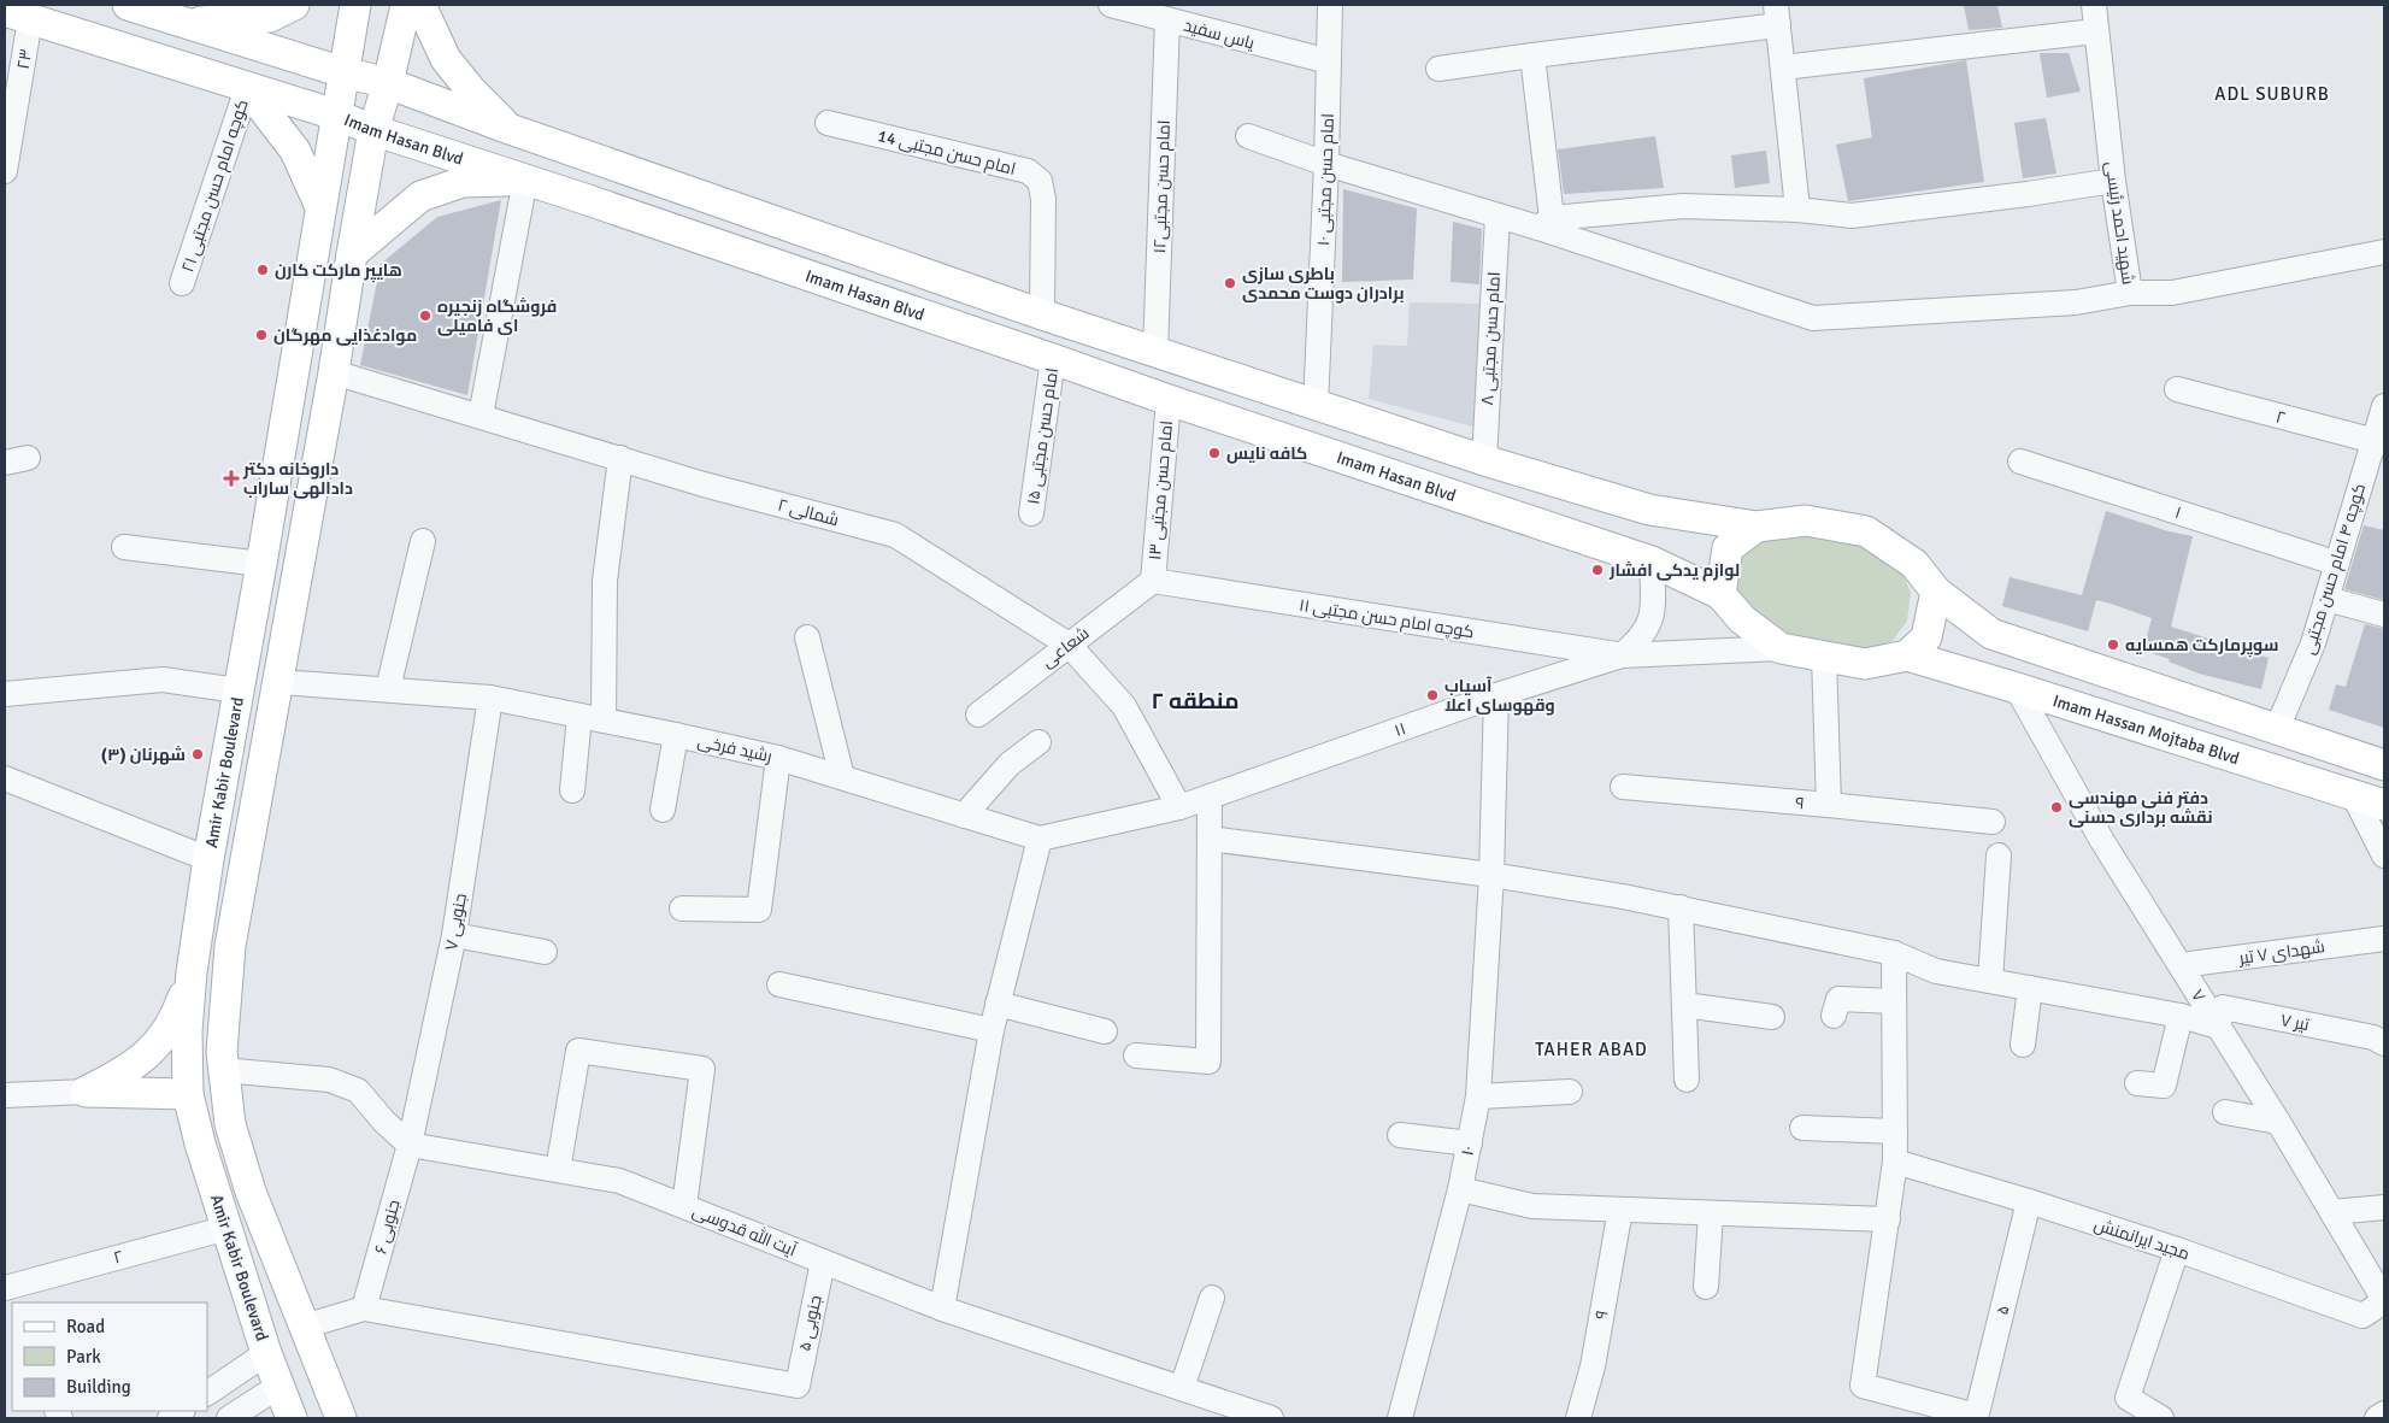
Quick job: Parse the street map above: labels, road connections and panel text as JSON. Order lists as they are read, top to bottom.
{
  "streets": {
    "main road": ["Imam Hasan Blvd", "Imam Hassan Mojtaba Blvd", "Amir Kabir Boulevard"],
    "street": [
      "یاس سفید",
      "۲۳",
      "امام حسن مجتبی 14",
      "امام حسن مجتبی ۱۰",
      "کوچه امام حسن مجتبی ۲۱",
      "امام حسن مجتبی۱۲",
      "شهید احمد رئیسی",
      "امام حسن مجتبی ۸",
      "۲",
      "امام حسن مجتبی ۱۵",
      "امام حسن مجتبی ۱۳",
      "۲ شمالی",
      "۱",
      "کوچه ۴ امام حسن مجتبی",
      "کوچه امام حسن مجتبی ۱۱",
      "شعاعی",
      "۱۱",
      "رشید فرخی",
      "۹",
      "۷ جنوبی",
      "شهدای ۷ تیر",
      "۷",
      "۷ تیر",
      "۱۰",
      "۶ جنوبی",
      "آیت الله قدوسی",
      "مجید ایرانمنش",
      "۵",
      "۵ جنوبی"
    ]
  },
  "crossings": [
    ["یاس سفید", "امام حسن مجتبی ۱۰"],
    ["یاس سفید", "امام حسن مجتبی۱۲"],
    ["۲۳", "Imam Hasan Blvd"],
    ["Imam Hasan Blvd", "کوچه امام حسن مجتبی ۲۱"],
    ["Imam Hasan Blvd", "امام حسن مجتبی ۱۵"],
    ["Imam Hasan Blvd", "امام حسن مجتبی ۱۳"],
    ["Imam Hasan Blvd", "۱۱"],
    ["Imam Hasan Blvd", "Imam Hassan Mojtaba Blvd"],
    ["Imam Hasan Blvd", "Amir Kabir Boulevard"],
    ["Imam Hasan Blvd", "۹"],
    ["۲", "کوچه ۴ امام حسن مجتبی"],
    ["۲", "Amir Kabir Boulevard"],
    ["امام حسن مجتبی ۱۳", "کوچه امام حسن مجتبی ۱۱"],
    ["امام حسن مجتبی ۱۳", "شعاعی"],
    ["۲ شمالی", "شعاعی"],
    ["۲ شمالی", "۱۱"],
    ["۲ شمالی", "رشید فرخی"],
    ["۲ شمالی", "Amir Kabir Boulevard"],
    ["۱", "کوچه ۴ امام حسن مجتبی"],
    ["کوچه امام حسن مجتبی ۱۱", "شعاعی"],
    ["کوچه امام حسن مجتبی ۱۱", "۱۱"],
    ["۱۱", "Imam Hassan Mojtaba Blvd"],
    ["۱۱", "رشید فرخی"],
    ["۱۱", "۹"],
    ["۱۱", "۱۰"],
    ["Imam Hassan Mojtaba Blvd", "۹"],
    ["Imam Hassan Mojtaba Blvd", "۷"],
    ["رشید فرخی", "Amir Kabir Boulevard"],
    ["رشید فرخی", "۷ جنوبی"],
    ["۷ جنوبی", "۶ جنوبی"],
    ["۷ جنوبی", "آیت الله قدوسی"],
    ["شهدای ۷ تیر", "۷"],
    ["۷", "۷ تیر"],
    ["۷", "مجید ایرانمنش"],
    ["۶ جنوبی", "آیت الله قدوسی"],
    ["۶ جنوبی", "۵ جنوبی"],
    ["آیت الله قدوسی", "۵ جنوبی"],
    ["مجید ایرانمنش", "۵"]
  ],
  "districts": ["ADL SUBURB", "منطقه ۲", "TAHER ABAD"],
  "places": {
    "other": [
      "هایپر مارکت کارن",
      "باطری سازی برادران دوست محمدی",
      "فروشگاه زنجیره ای فامیلی",
      "موادغذایی مهرگان",
      "کافه نایس",
      "لوازم یدکی افشار",
      "سوپرمارکت همسایه",
      "آسیاب وقهوسای اعلا",
      "شهرنان (۳)",
      "دفتر فنی مهندسی نقشه برداری حسنی"
    ],
    "health": ["داروخانه دکتر دادالهی ساراب"]
  },
  "legend": ["Road", "Park", "Building"]
}
